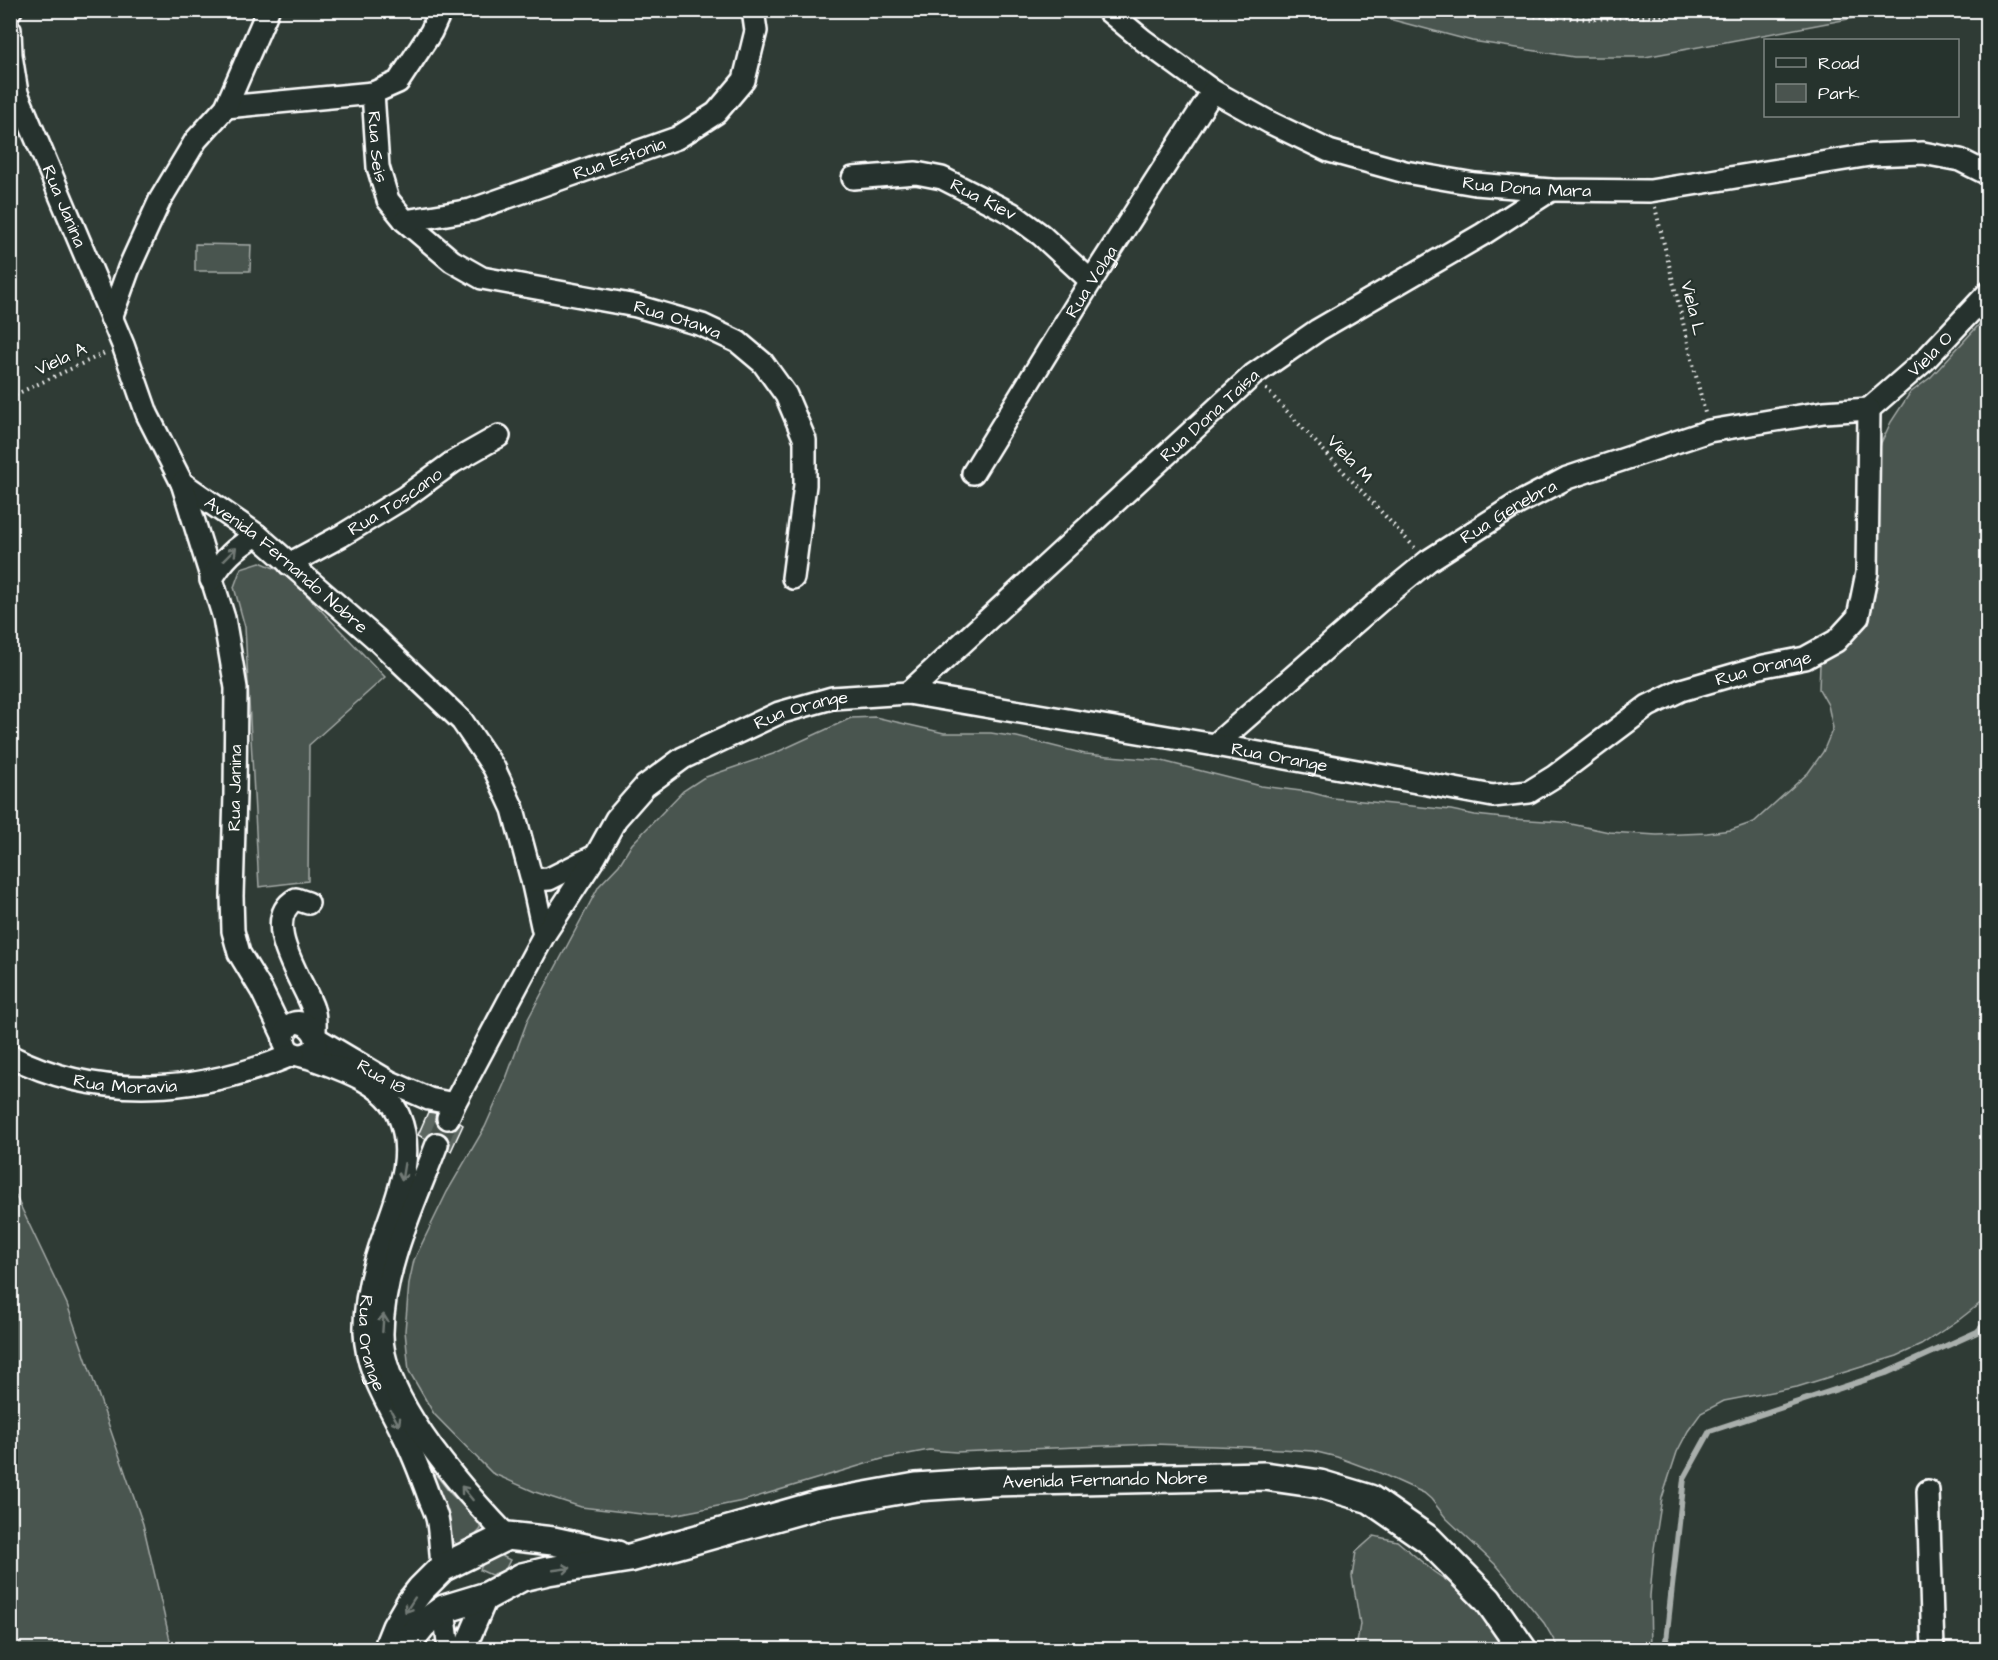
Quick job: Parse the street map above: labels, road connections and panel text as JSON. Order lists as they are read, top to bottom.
{
  "streets": {
    "main road": ["Avenida Fernando Nobre"],
    "street": [
      "Rua Seis",
      "Rua Estonia",
      "Rua Dona Mara",
      "Rua Kiev",
      "Rua Janina",
      "Rua Volga",
      "Rua Otawa",
      "Viela O",
      "Rua Dona Taísa",
      "Rua Toscano",
      "Rua Genebra",
      "Rua Orange",
      "Rua 18",
      "Rua Moravia"
    ],
    "path": ["Viela L", "Viela A", "Viela M"]
  },
  "crossings": [
    ["Rua Seis", "Rua Otawa"],
    ["Rua Estonia", "Rua Otawa"],
    ["Rua Dona Mara", "Rua Volga"],
    ["Rua Dona Mara", "Viela L"],
    ["Rua Dona Mara", "Rua Dona Taísa"],
    ["Rua Kiev", "Rua Volga"],
    ["Rua Janina", "Avenida Fernando Nobre"],
    ["Rua Janina", "Rua 18"],
    ["Rua Janina", "Rua Moravia"],
    ["Viela L", "Rua Genebra"],
    ["Viela O", "Rua Genebra"],
    ["Viela O", "Rua Orange"],
    ["Viela A", "Avenida Fernando Nobre"],
    ["Rua Dona Taísa", "Viela M"],
    ["Rua Dona Taísa", "Rua Orange"],
    ["Viela M", "Rua Genebra"],
    ["Rua Toscano", "Avenida Fernando Nobre"],
    ["Rua Genebra", "Rua Orange"],
    ["Avenida Fernando Nobre", "Rua Orange"],
    ["Avenida Fernando Nobre", "Rua 18"],
    ["Rua Orange", "Rua 18"],
    ["Rua 18", "Rua Moravia"]
  ],
  "legend": ["Road", "Park"]
}
